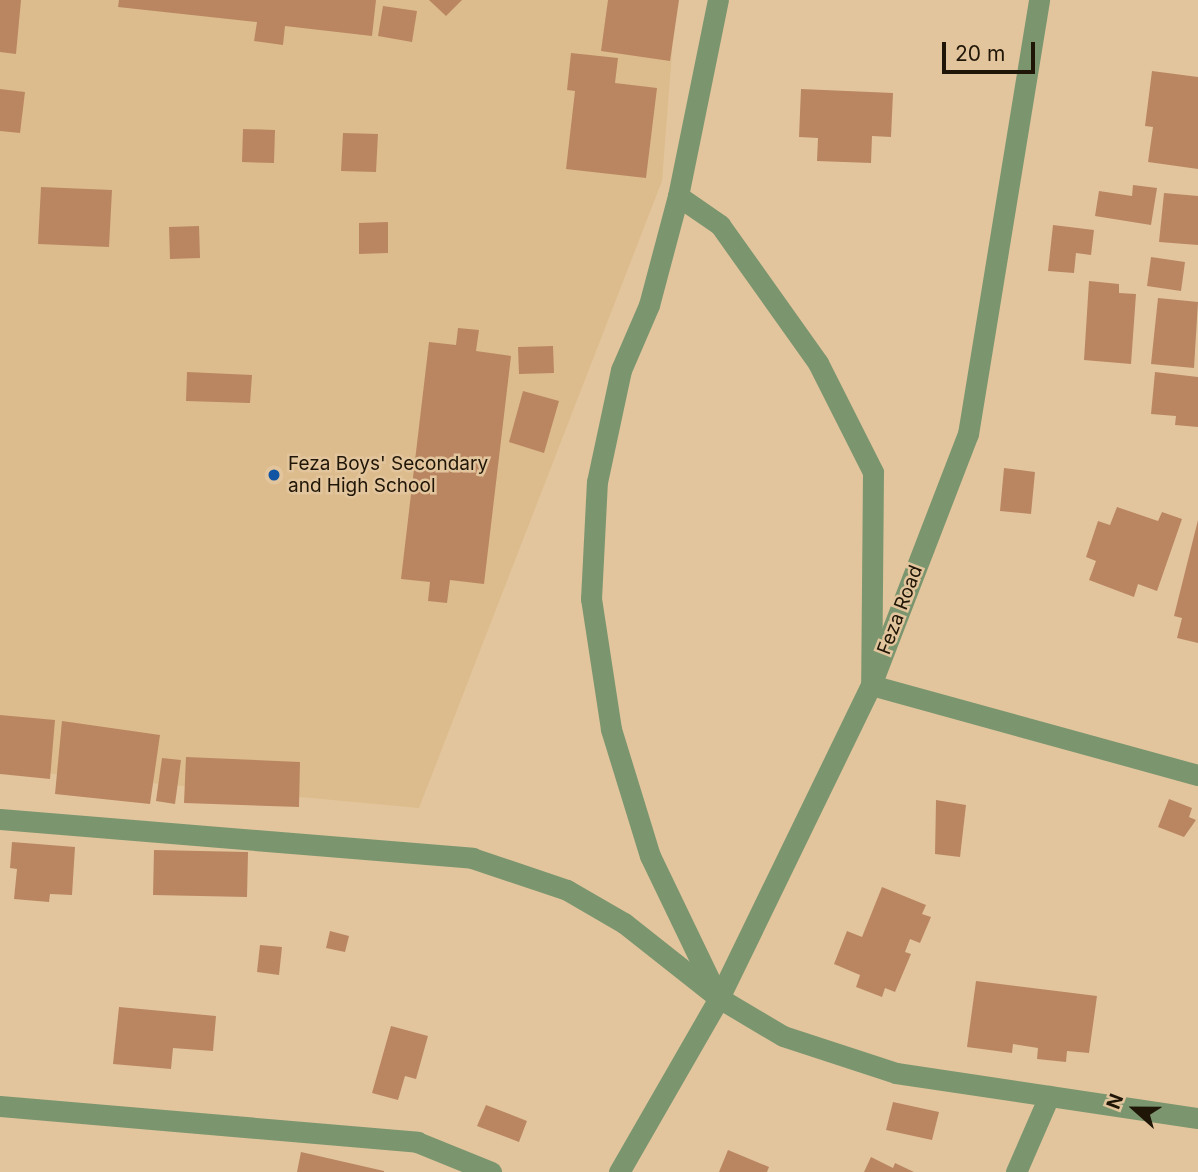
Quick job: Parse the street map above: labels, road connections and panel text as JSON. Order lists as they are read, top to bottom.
{
  "streets": {
    "street": ["Feza Road"]
  },
  "places": ["Feza Boys' Secondary and High School"],
  "scale_bar": "20 m",
  "north": "left"
}
